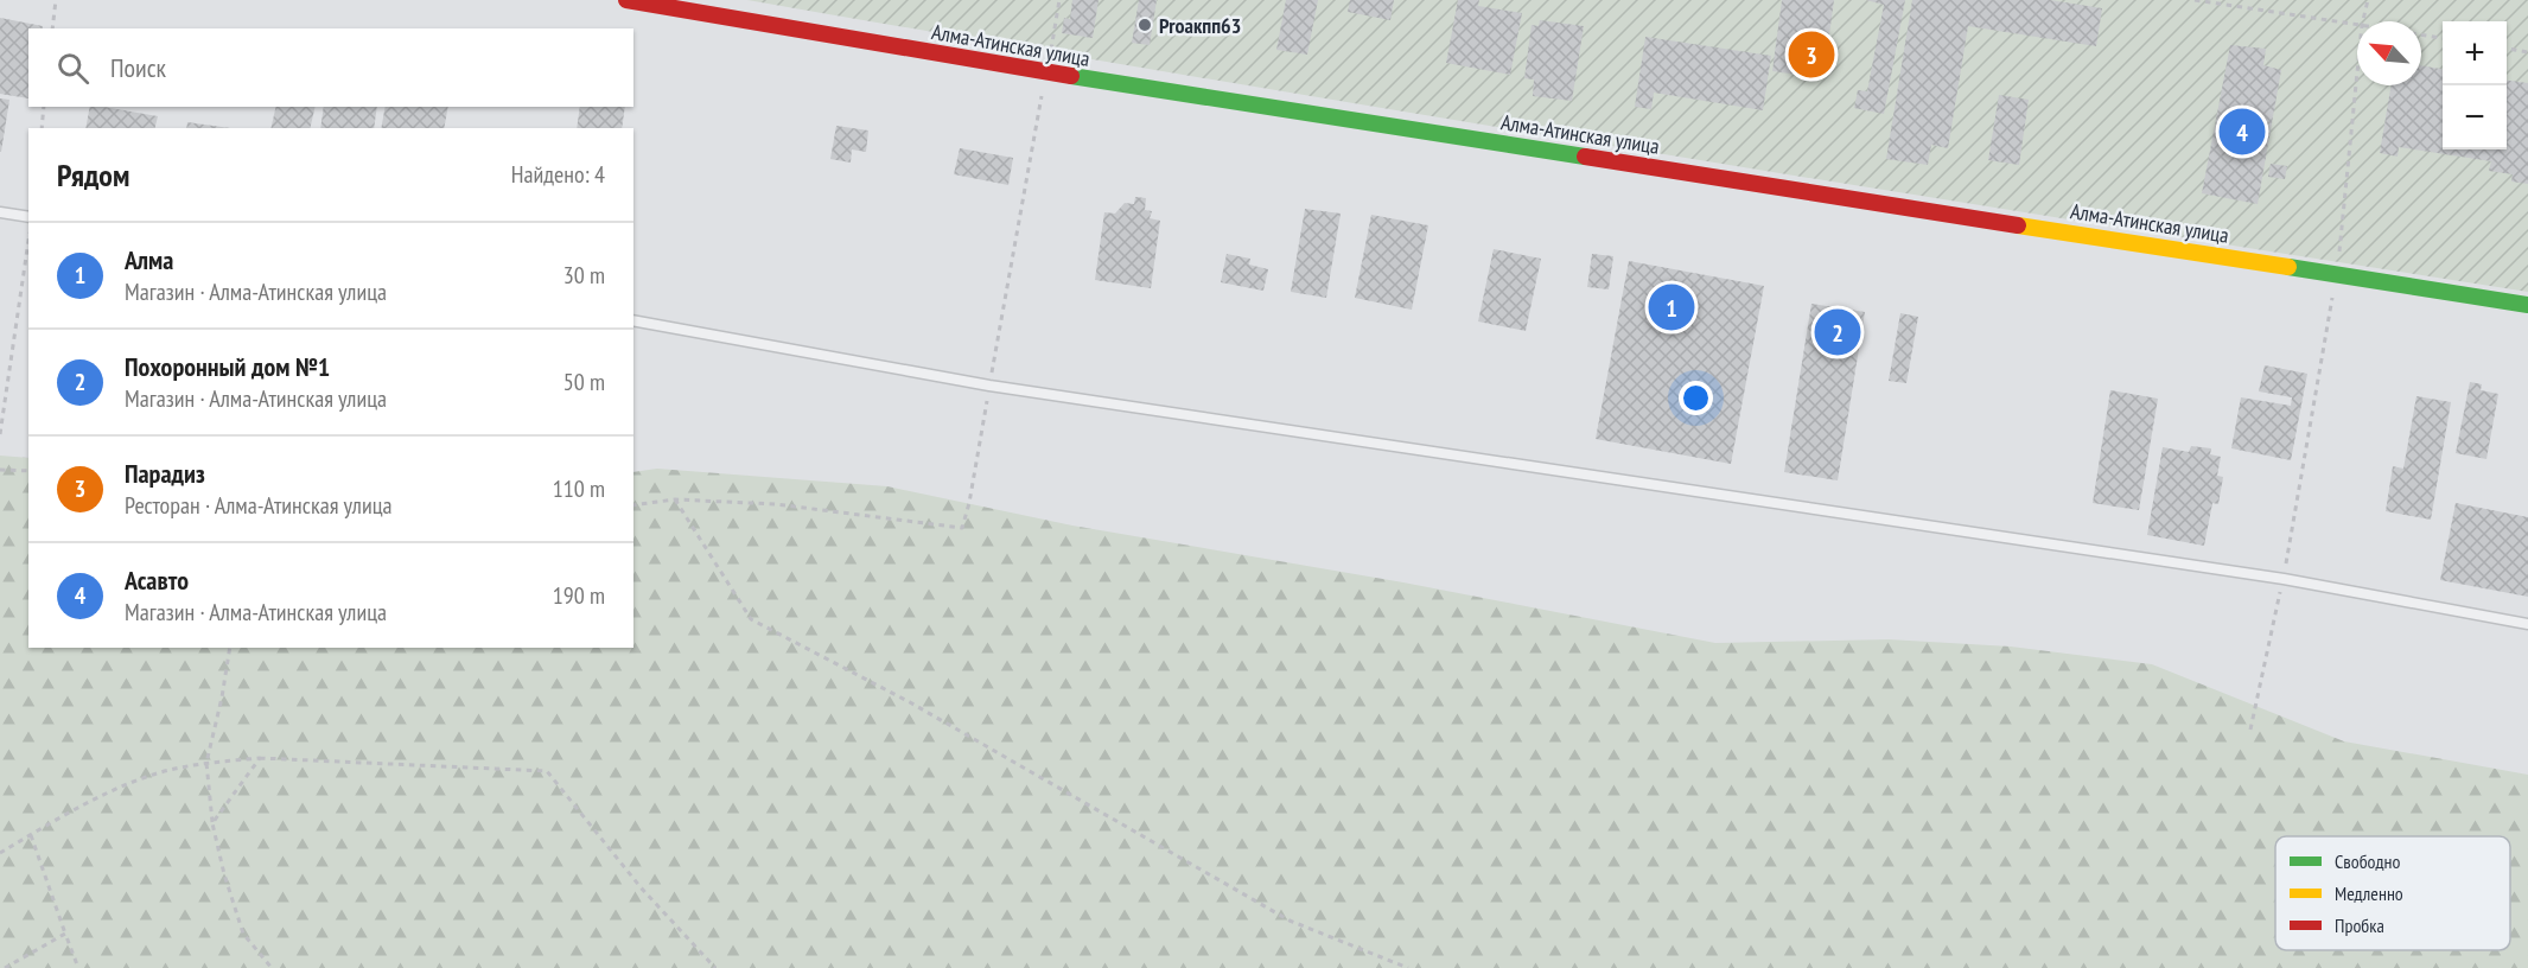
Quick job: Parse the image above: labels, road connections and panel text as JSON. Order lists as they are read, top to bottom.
{
  "streets": {
    "main road": ["Алма-Атинская улица"]
  },
  "places": ["Proакпп63"],
  "legend": ["Свободно", "Медленно", "Пробка"],
  "north": "top left",
  "page": {
    "map_buttons": ["+", "−"],
    "pins": [
      "3",
      "4",
      "1",
      "2"
    ],
    "search": "Поиск",
    "heading": ["Рядом", "Найдено: 4"],
    "list": [
      {
        "mark": "1",
        "name": "Алма",
        "note": "Магазин · Алма-Атинская улица",
        "value": "30 m"
      },
      {
        "mark": "2",
        "name": "Похоронный дом №1",
        "note": "Магазин · Алма-Атинская улица",
        "value": "50 m"
      },
      {
        "mark": "3",
        "name": "Парадиз",
        "note": "Ресторан · Алма-Атинская улица",
        "value": "110 m"
      },
      {
        "mark": "4",
        "name": "Асавто",
        "note": "Магазин · Алма-Атинская улица",
        "value": "190 m"
      }
    ]
  }
}
